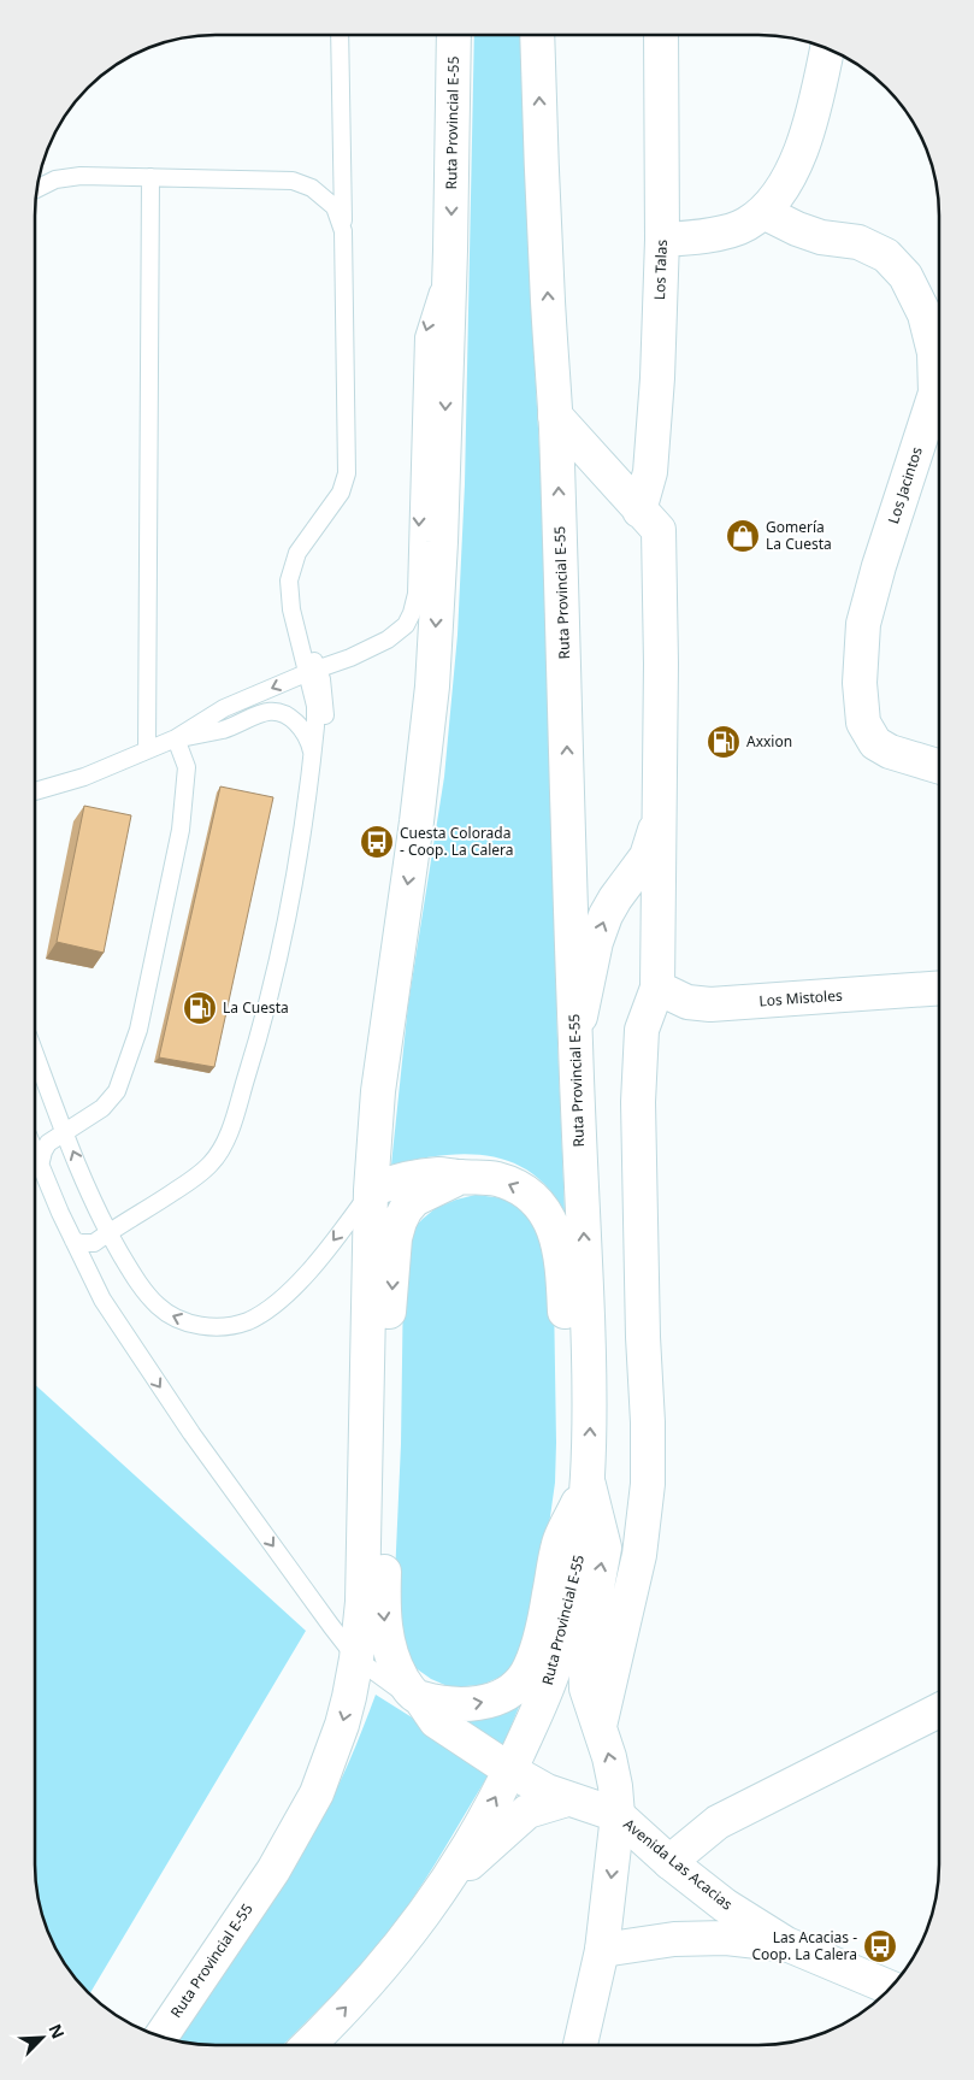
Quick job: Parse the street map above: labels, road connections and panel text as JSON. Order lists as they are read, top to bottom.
{
  "streets": {
    "main road": [
      "Ruta Provincial E-55",
      "Los Talas",
      "Los Jacintos",
      "Los Mistoles",
      "Avenida Las Acacias"
    ]
  },
  "places": {
    "shop": ["Gomería La Cuesta"],
    "fuel station": ["Axxion", "La Cuesta"],
    "bus stop": ["Cuesta Colorada - Coop. La Calera", "Las Acacias - Coop. La Calera"]
  },
  "north": "top right"
}
